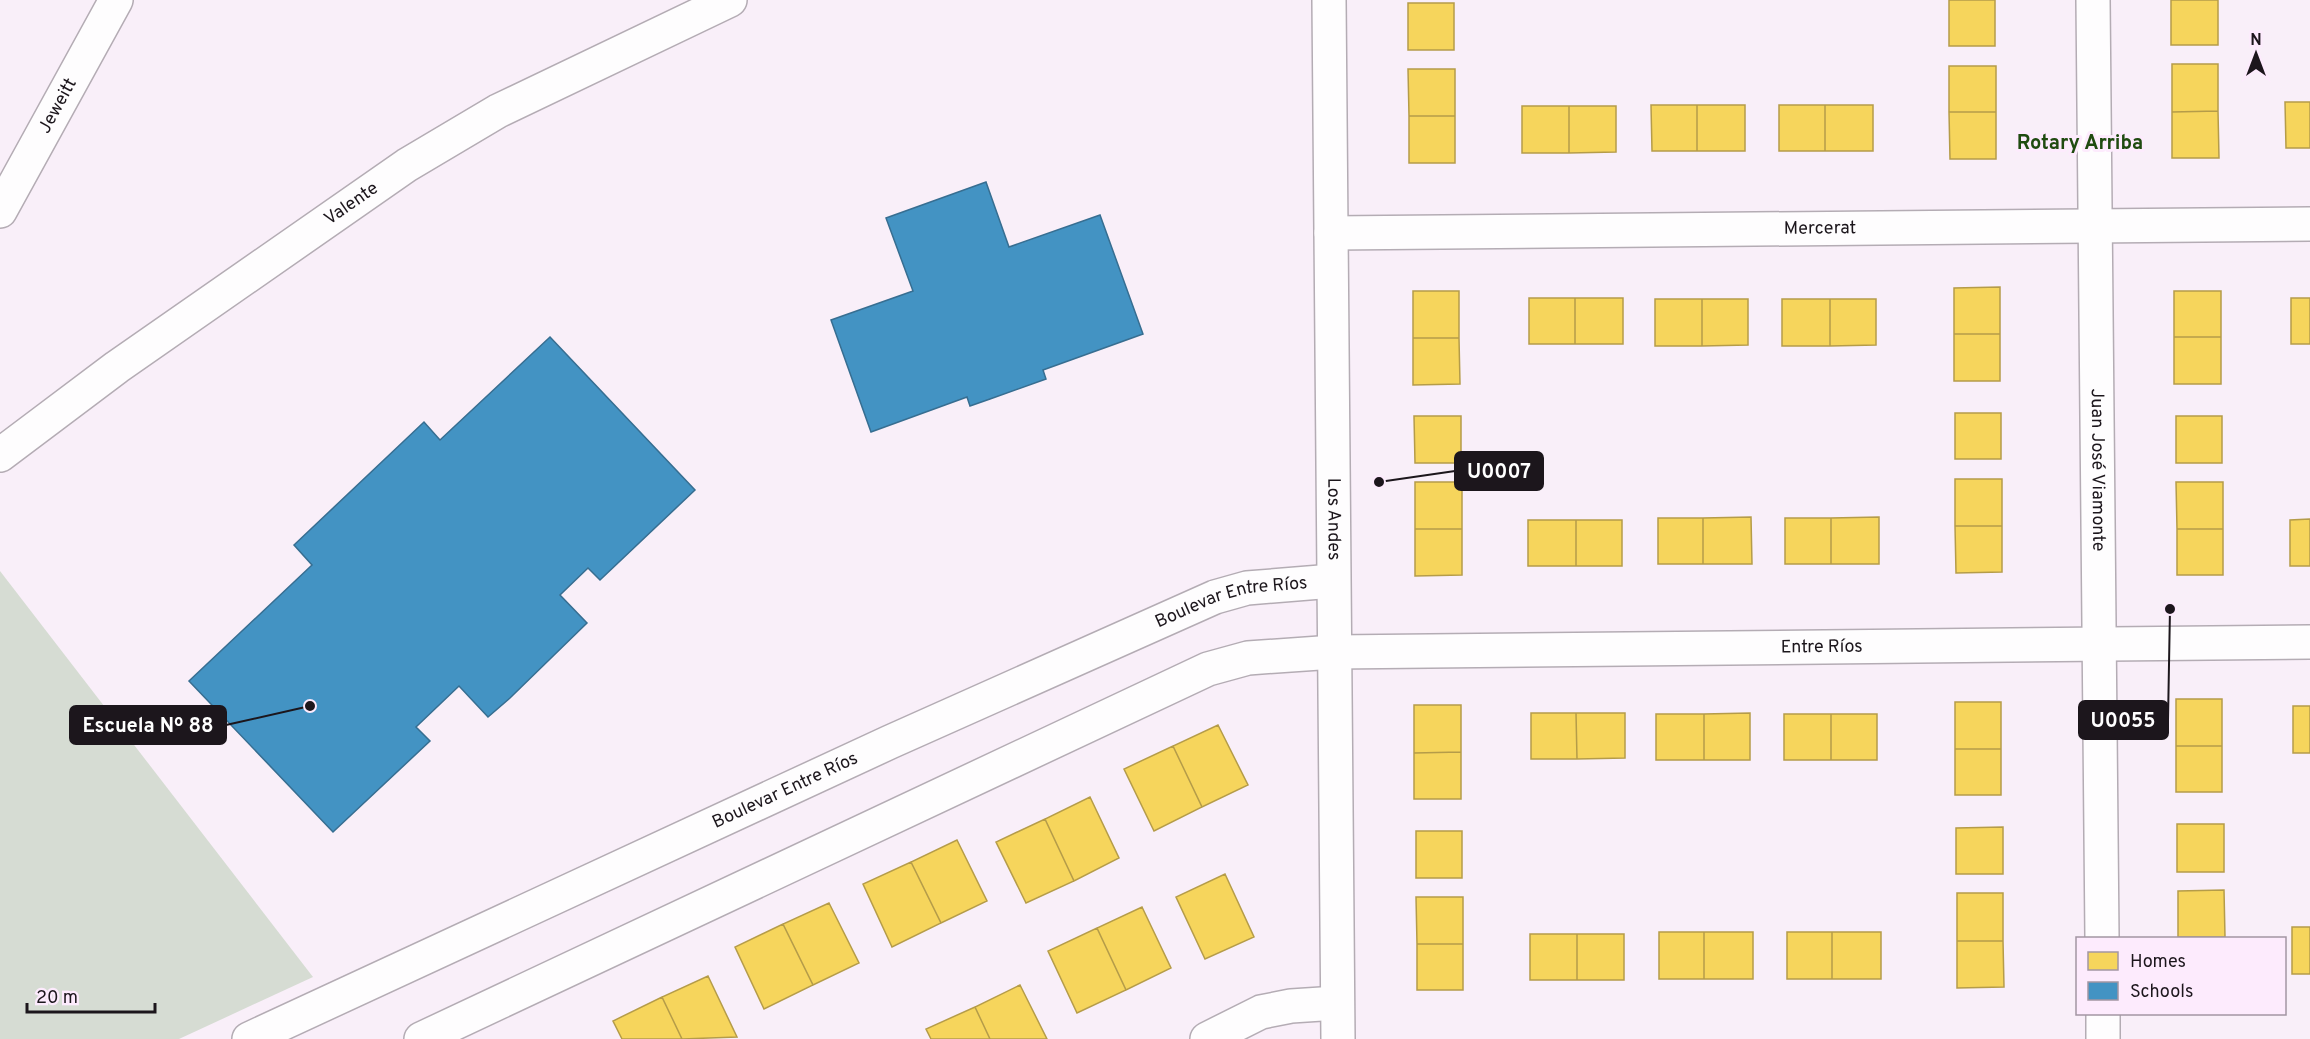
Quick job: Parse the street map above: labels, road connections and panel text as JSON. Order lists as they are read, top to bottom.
{
  "streets": {
    "street": [
      "Jeweitt",
      "Valente",
      "Mercerat",
      "Juan José Viamonte",
      "Los Andes",
      "Boulevar Entre Ríos",
      "Entre Ríos"
    ]
  },
  "crossings": [
    ["Mercerat", "Juan José Viamonte"],
    ["Mercerat", "Los Andes"],
    ["Juan José Viamonte", "Entre Ríos"],
    ["Los Andes", "Boulevar Entre Ríos"],
    ["Los Andes", "Entre Ríos"]
  ],
  "districts": ["Rotary Arriba"],
  "places": ["U0007", "U0055", "Escuela Nº 88"],
  "legend": ["Homes", "Schools"],
  "scale_bar": "20 m",
  "north": "top"
}
